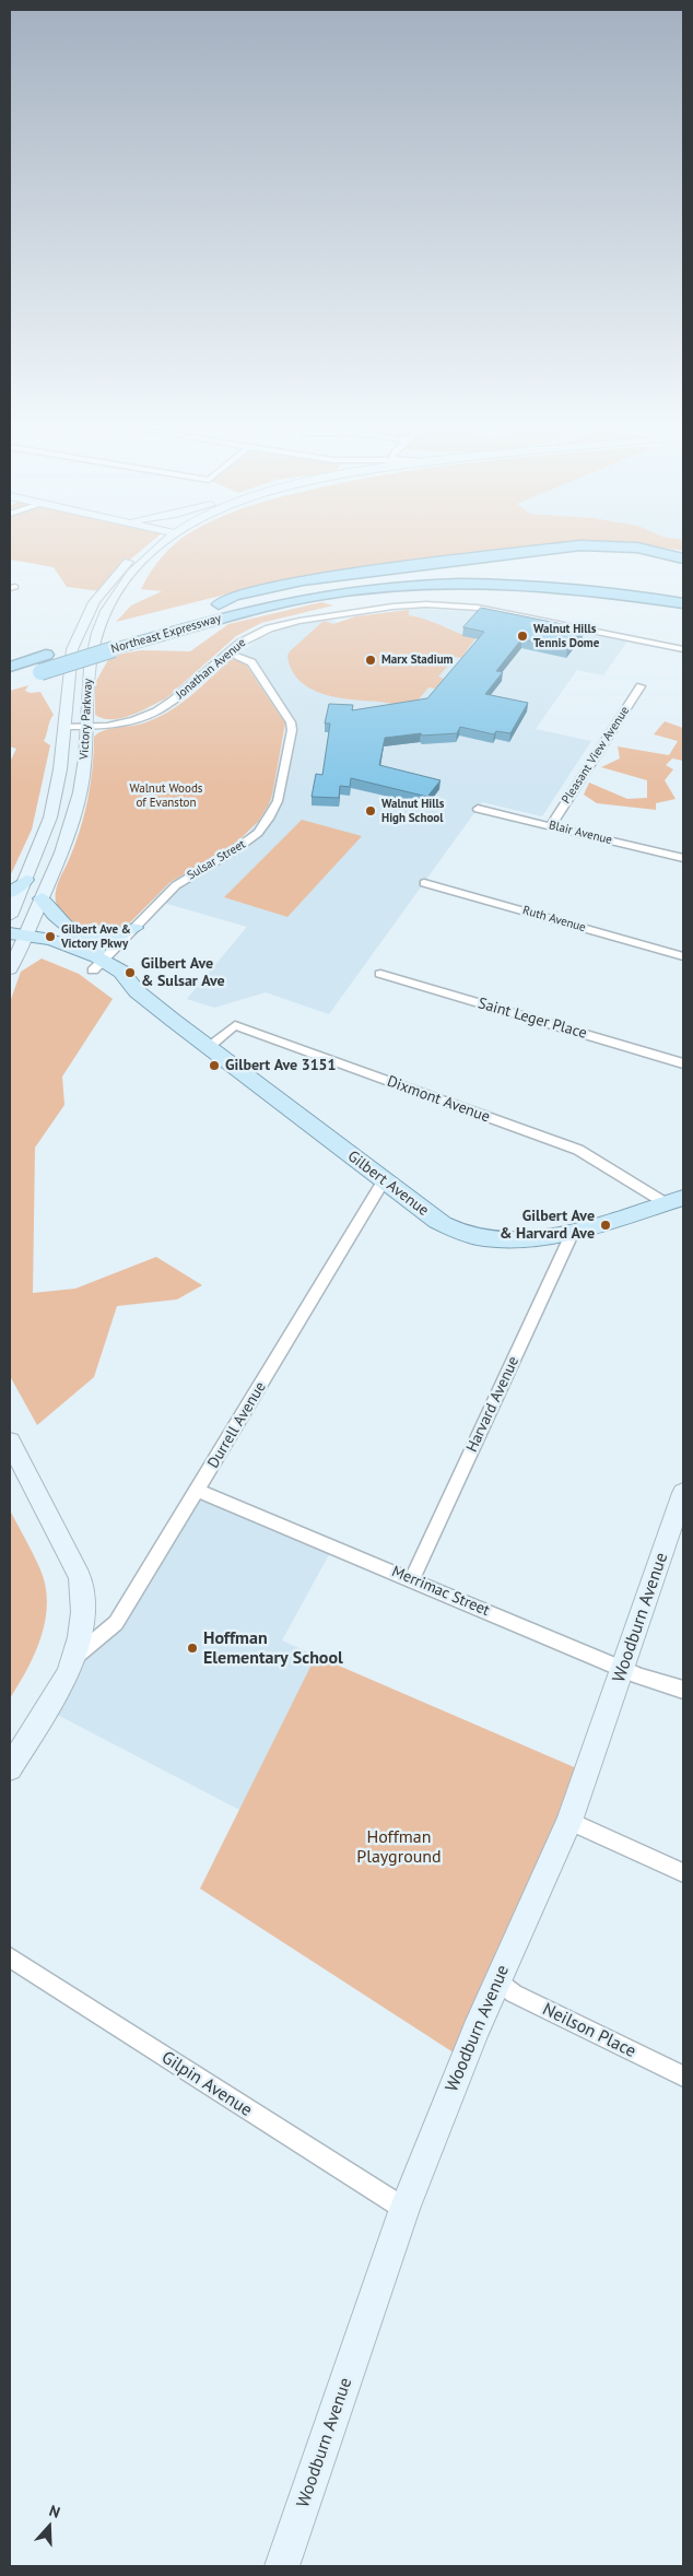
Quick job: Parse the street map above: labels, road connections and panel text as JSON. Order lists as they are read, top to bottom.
{
  "streets": {
    "highway": ["Northeast Expressway"],
    "main road": ["Gilbert Avenue"],
    "street": [
      "Jonathan Avenue",
      "Victory Parkway",
      "Pleasant View Avenue",
      "Blair Avenue",
      "Sulsar Street",
      "Ruth Avenue",
      "Saint Leger Place",
      "Dixmont Avenue",
      "Harvard Avenue",
      "Durrell Avenue",
      "Merrimac Street",
      "Woodburn Avenue",
      "Neilson Place",
      "Gilpin Avenue"
    ]
  },
  "crossings": [
    ["Jonathan Avenue", "Victory Parkway"],
    ["Jonathan Avenue", "Sulsar Street"],
    ["Victory Parkway", "Gilbert Avenue"],
    ["Pleasant View Avenue", "Blair Avenue"],
    ["Sulsar Street", "Gilbert Avenue"],
    ["Dixmont Avenue", "Gilbert Avenue"],
    ["Gilbert Avenue", "Harvard Avenue"],
    ["Gilbert Avenue", "Durrell Avenue"],
    ["Harvard Avenue", "Merrimac Street"],
    ["Durrell Avenue", "Merrimac Street"],
    ["Merrimac Street", "Woodburn Avenue"],
    ["Woodburn Avenue", "Neilson Place"],
    ["Woodburn Avenue", "Gilpin Avenue"]
  ],
  "parks": ["Walnut Woods of Evanston", "Hoffman Playground"],
  "places": [
    "Walnut Hills Tennis Dome",
    "Marx Stadium",
    "Walnut Hills High School",
    "Gilbert Ave & Victory Pkwy",
    "Gilbert Ave & Sulsar Ave",
    "Gilbert Ave 3151",
    "Gilbert Ave & Harvard Ave",
    "Hoffman Elementary School"
  ],
  "north": "top"
}
